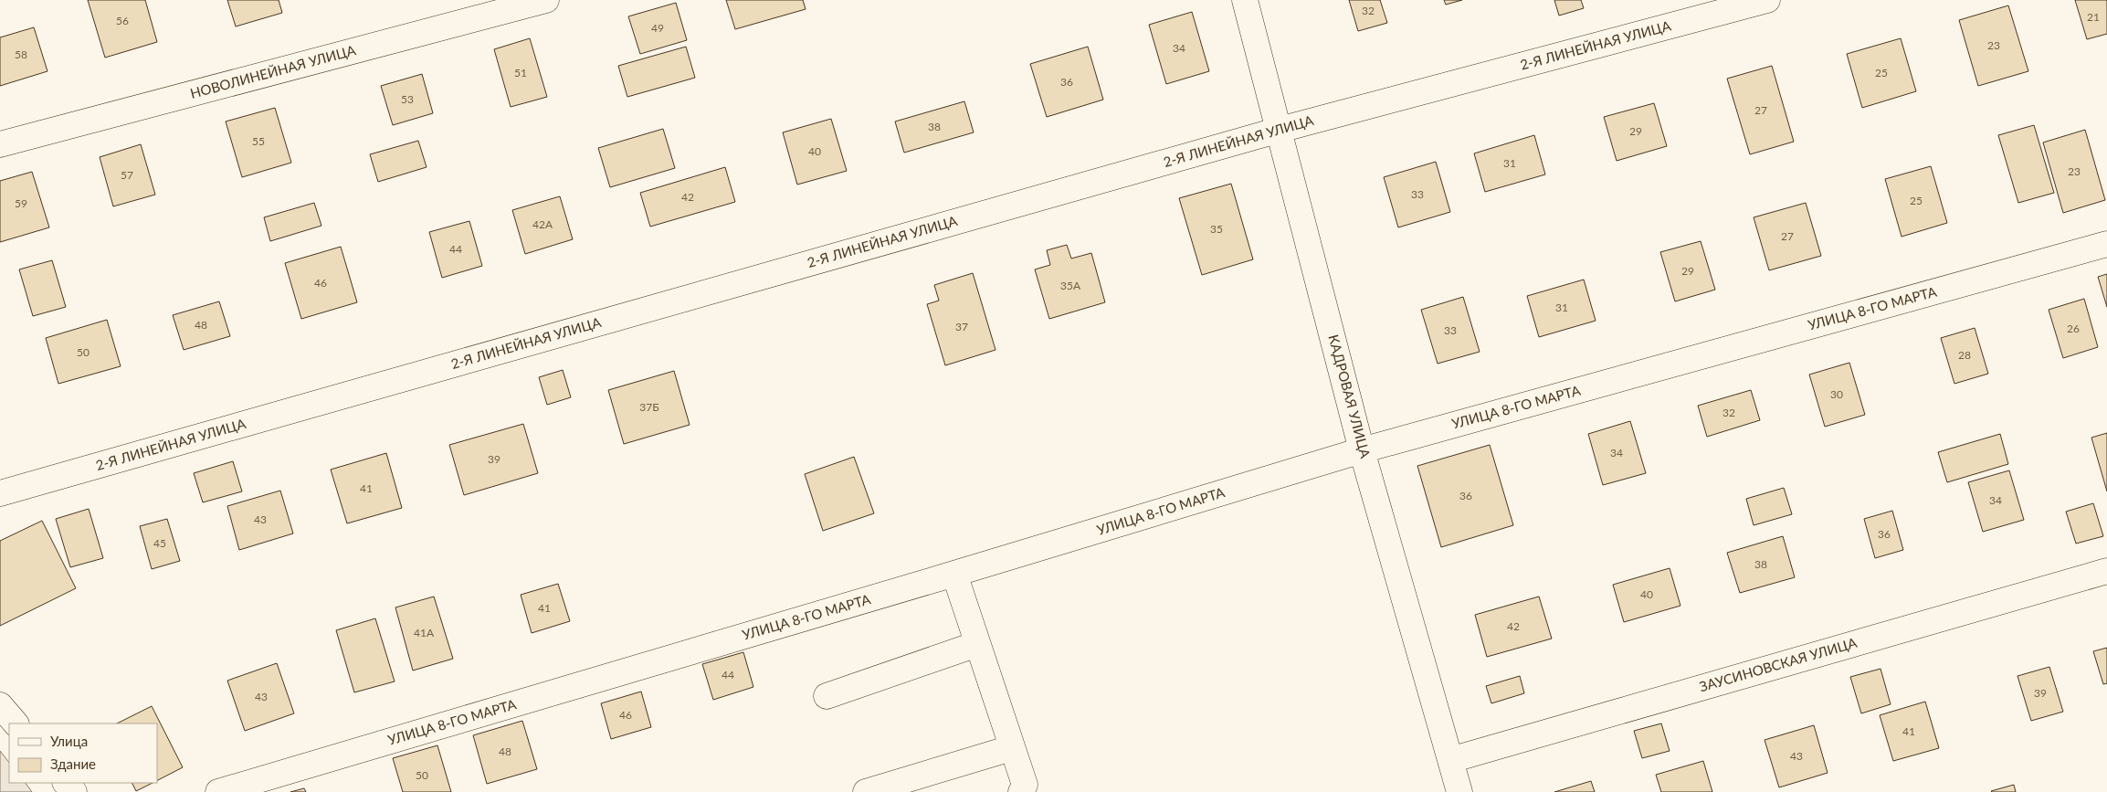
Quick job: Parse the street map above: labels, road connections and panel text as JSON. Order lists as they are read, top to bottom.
{
  "streets": {
    "street": [
      "2-Я ЛИНЕЙНАЯ УЛИЦА",
      "НОВОЛИНЕЙНАЯ УЛИЦА",
      "УЛИЦА 8-ГО МАРТА",
      "КАДРОВАЯ УЛИЦА",
      "ЗАУСИНОВСКАЯ УЛИЦА"
    ]
  },
  "crossings": [
    ["2-Я ЛИНЕЙНАЯ УЛИЦА", "КАДРОВАЯ УЛИЦА"],
    ["УЛИЦА 8-ГО МАРТА", "КАДРОВАЯ УЛИЦА"],
    ["КАДРОВАЯ УЛИЦА", "ЗАУСИНОВСКАЯ УЛИЦА"]
  ],
  "house_numbers": [
    "32",
    "21",
    "56",
    "49",
    "23",
    "34",
    "58",
    "51",
    "25",
    "36",
    "53",
    "27",
    "38",
    "29",
    "55",
    "40",
    "31",
    "23",
    "57",
    "33",
    "42",
    "25",
    "59",
    "42А",
    "35",
    "27",
    "44",
    "29",
    "46",
    "35А",
    "31",
    "48",
    "37",
    "26",
    "33",
    "50",
    "28",
    "30",
    "37Б",
    "32",
    "34",
    "39",
    "41",
    "36",
    "34",
    "43",
    "36",
    "45",
    "38",
    "40",
    "41",
    "42",
    "41А",
    "44",
    "39",
    "43",
    "46",
    "41",
    "48",
    "43",
    "50"
  ],
  "legend": ["Улица", "Здание"]
}
